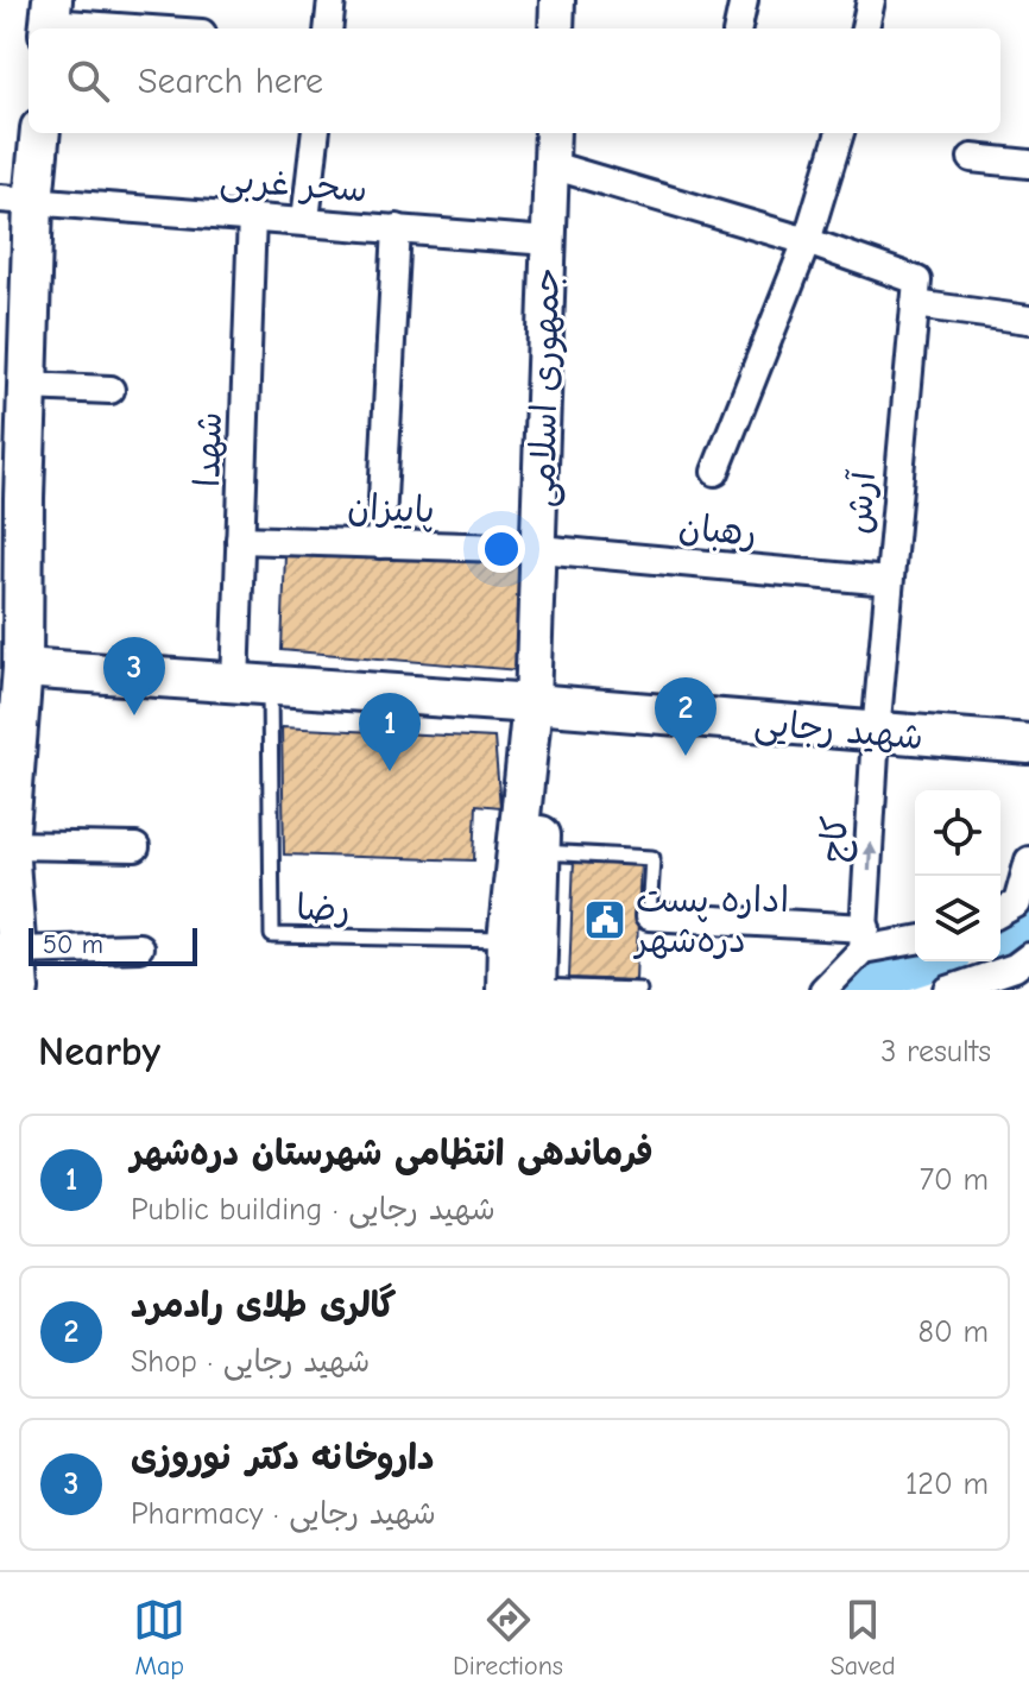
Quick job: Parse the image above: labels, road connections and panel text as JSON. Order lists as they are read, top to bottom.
{
  "streets": {
    "main road": ["جمهوری اسلامی", "شهید رجایی"],
    "street": [
      "سحر غربی",
      "شهدا",
      "آرش",
      "پاییزان",
      "رهبان",
      "کاج"
    ],
    "lane": ["رضا"]
  },
  "crossings": [
    ["سحر غربی", "جمهوری اسلامی"],
    ["سحر غربی", "شهدا"],
    ["جمهوری اسلامی", "پاییزان"],
    ["جمهوری اسلامی", "رهبان"],
    ["جمهوری اسلامی", "شهید رجایی"],
    ["جمهوری اسلامی", "رضا"],
    ["شهدا", "پاییزان"],
    ["شهدا", "شهید رجایی"],
    ["شهدا", "رضا"],
    ["آرش", "رهبان"],
    ["آرش", "شهید رجایی"],
    ["آرش", "کاج"],
    ["پاییزان", "رهبان"],
    ["شهید رجایی", "کاج"],
    ["شهید رجایی", "رضا"]
  ],
  "one_way": ["کاج"],
  "places": {
    "public building": ["اداره پست دره‌شهر"]
  },
  "scale_bar": "50 m",
  "page": {
    "search": "Search here",
    "pins": ["3", "2", "1"],
    "scale": "50 m",
    "heading": ["Nearby", "3 results"],
    "list": [
      {
        "mark": "1",
        "name": "فرماندهی انتظامی شهرستان دره‌شهر",
        "note": "Public building · شهید رجایی",
        "value": "70 m"
      },
      {
        "mark": "2",
        "name": "گالری طلای رادمرد",
        "note": "Shop · شهید رجایی",
        "value": "80 m"
      },
      {
        "mark": "3",
        "name": "داروخانه دکتر نوروزی",
        "note": "Pharmacy · شهید رجایی",
        "value": "120 m"
      }
    ],
    "nav": ["Map", "Directions", "Saved"]
  }
}
